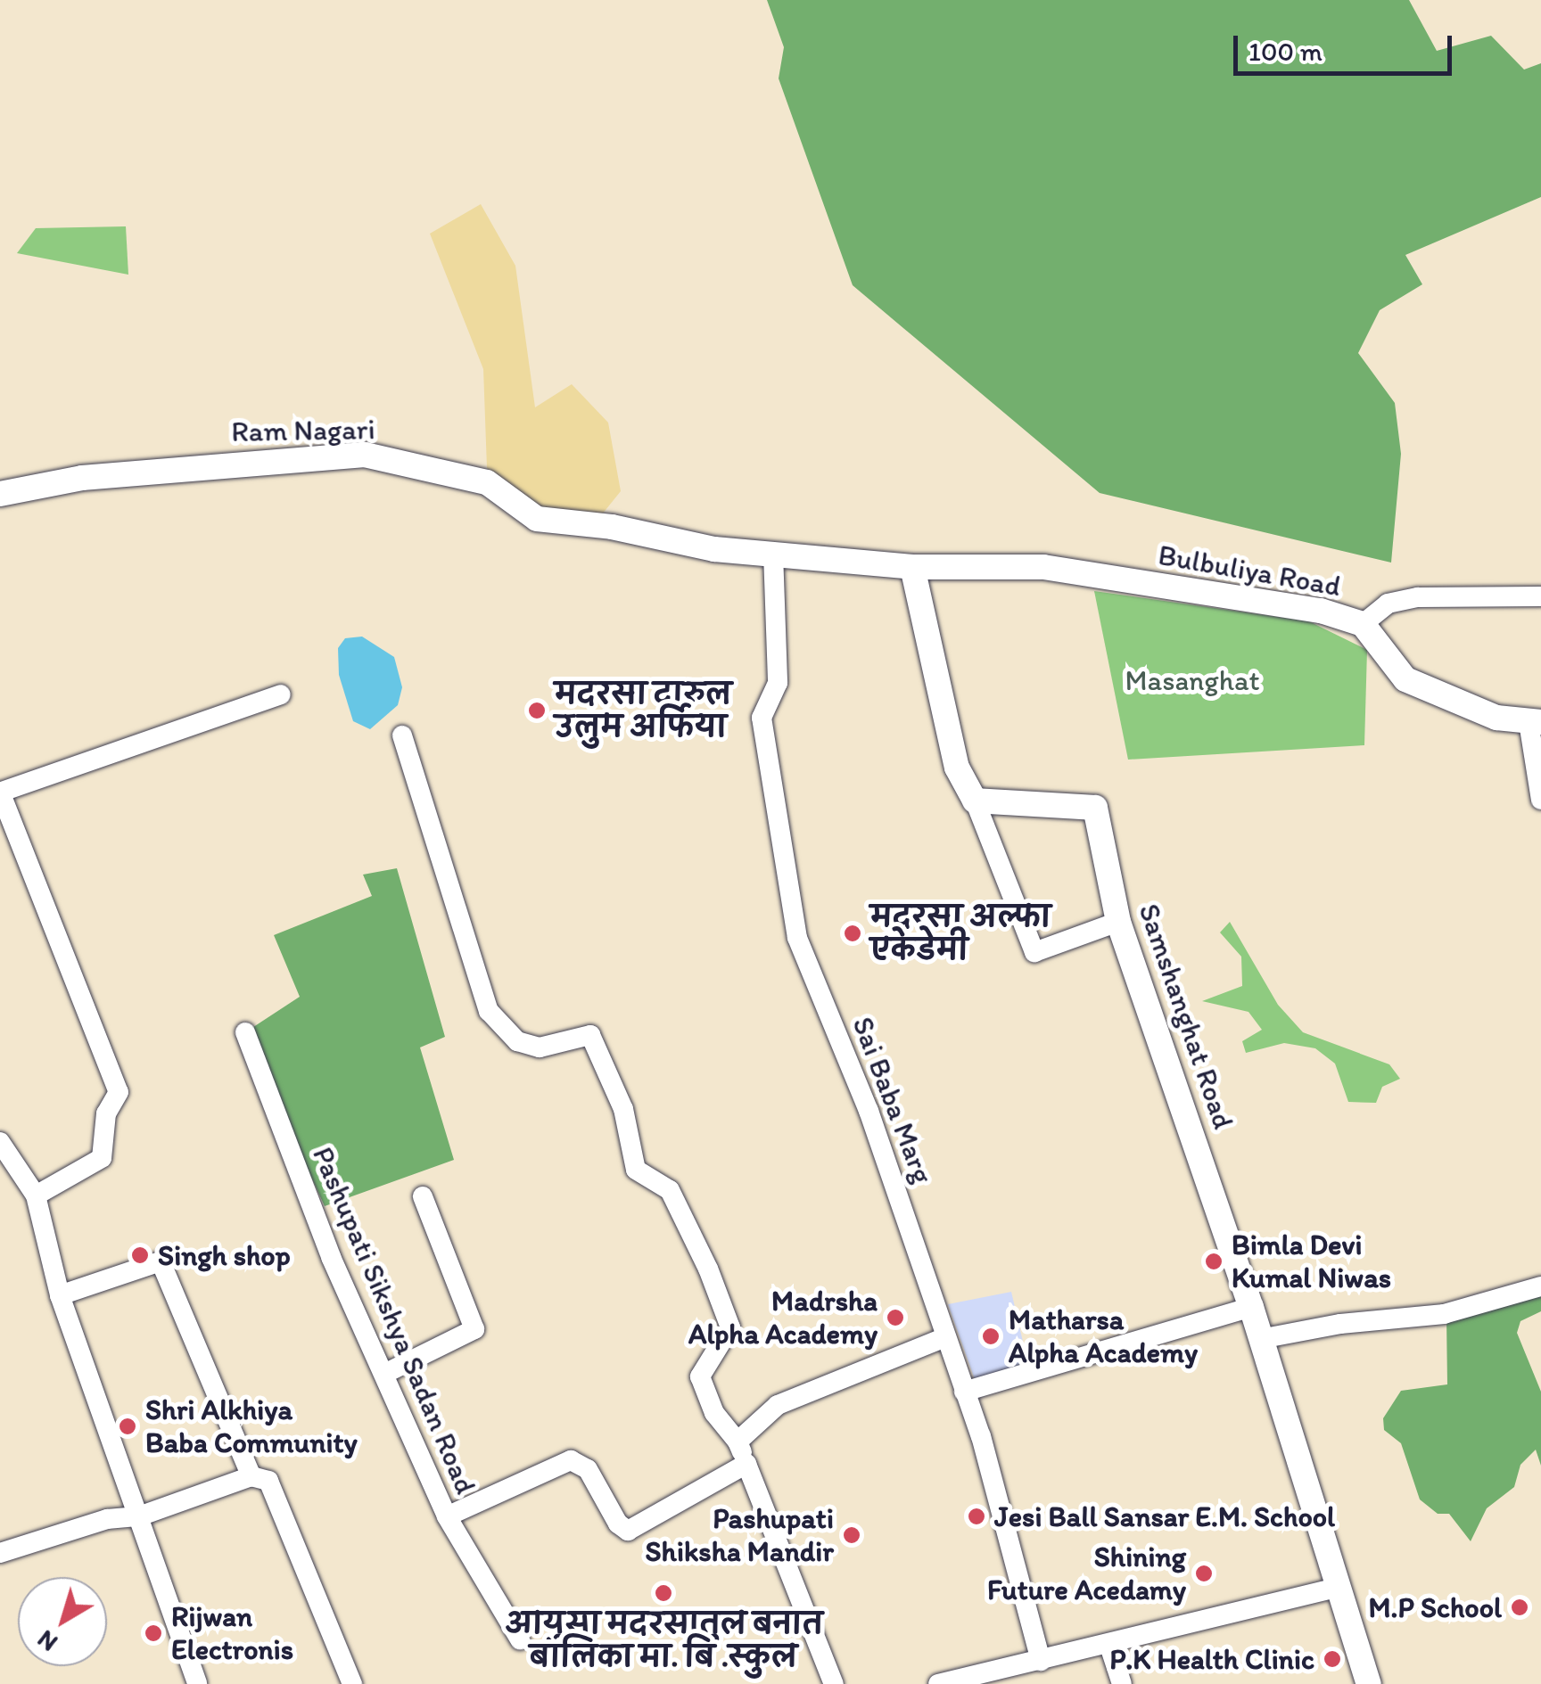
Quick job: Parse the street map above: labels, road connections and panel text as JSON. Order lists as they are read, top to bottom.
{
  "streets": {
    "main road": ["Ram Nagari", "Bulbuliya Road", "Samshanghat Road"],
    "street": ["Sai Baba Marg", "Pashupati Sikshya Sadan Road"]
  },
  "crossings": [
    ["Ram Nagari", "Bulbuliya Road"],
    ["Ram Nagari", "Sai Baba Marg"]
  ],
  "parks": ["Masanghat"],
  "places": [
    "मदरसा दारुल उलुम अर्फिया",
    "मदरसा अल्फा एकेडेमी",
    "Singh shop",
    "Bimla Devi Kumal Niwas",
    "Madrsha Alpha Academy",
    "Matharsa Alpha Academy",
    "Shri Alkhiya Baba Community",
    "Jesi Ball Sansar E.M. School",
    "Pashupati Shiksha Mandir",
    "Shining Future Acedamy",
    "आयुसा मदरसातुल बनात बालिका मा. बि .स्कुल",
    "M.P School",
    "Rijwan Electronis",
    "P.K Health Clinic"
  ],
  "scale_bar": "100 m",
  "north": "bottom left"
}
